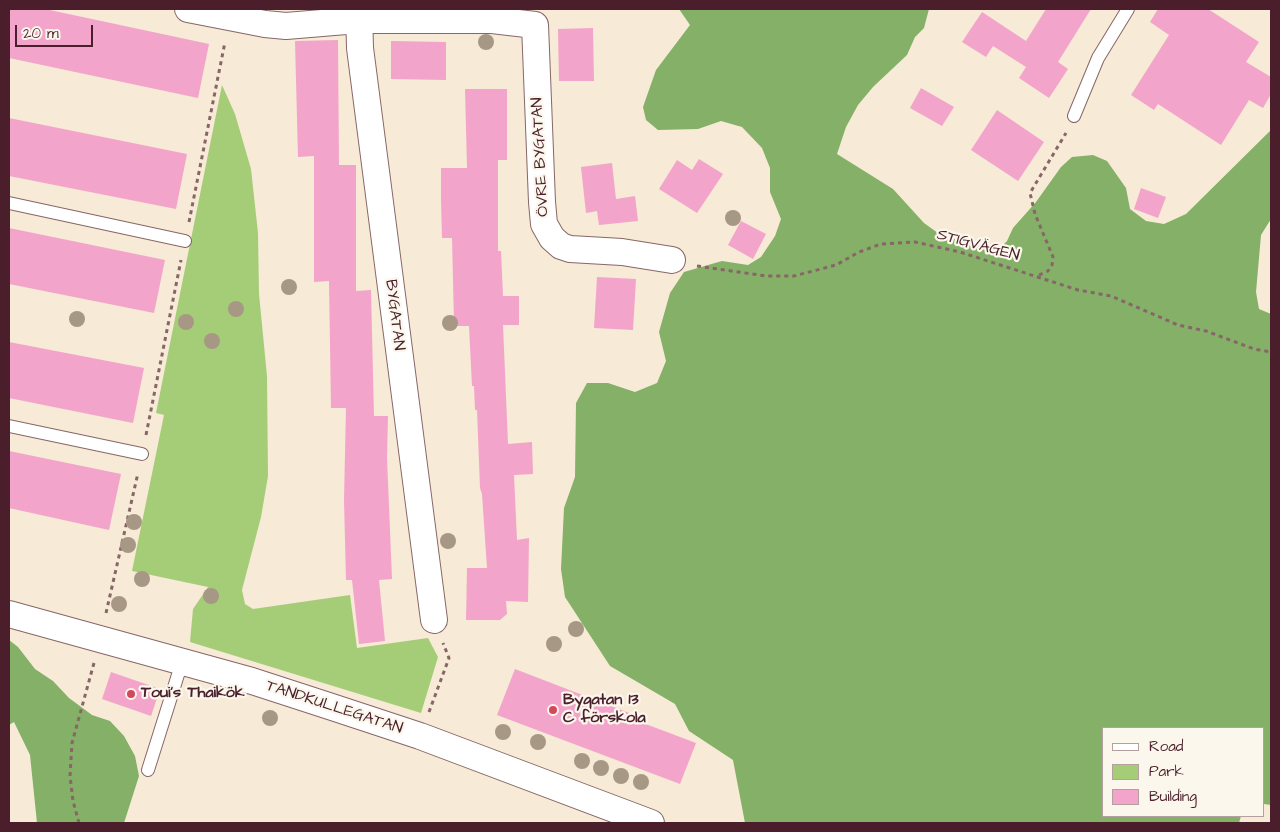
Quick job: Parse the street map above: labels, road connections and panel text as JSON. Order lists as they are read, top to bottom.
{
  "streets": {
    "street": ["ÖVRE BYGATAN", "BYGATAN", "TANDKULLEGATAN"],
    "path": ["STIGVÄGEN"]
  },
  "crossings": [
    ["ÖVRE BYGATAN", "STIGVÄGEN"]
  ],
  "places": ["Toui's Thaikök", "Bygatan 13 C förskola"],
  "legend": ["Road", "Park", "Building"],
  "scale_bar": "20 m"
}
